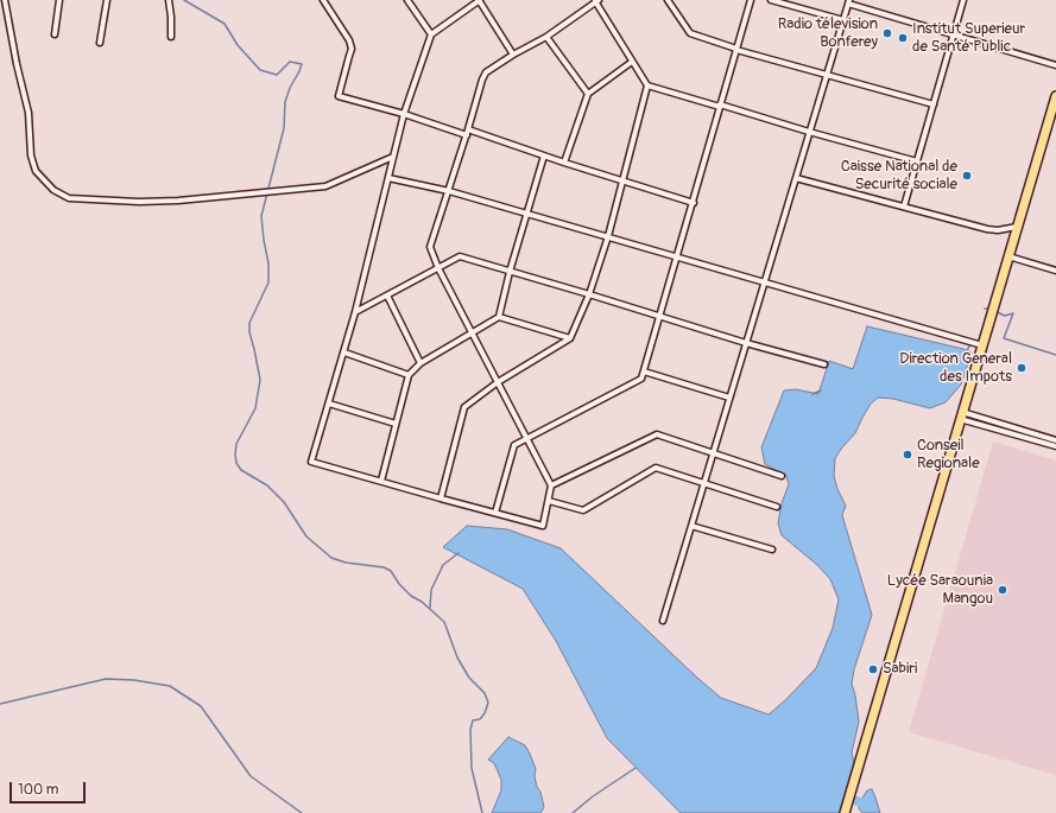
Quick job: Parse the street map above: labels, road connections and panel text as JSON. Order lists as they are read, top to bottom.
{
  "places": [
    "Radio télevision Bonferey",
    "Institut Superieur de Santé Public",
    "Caisse National de Securité sociale",
    "Direction General des Impots",
    "Conseil Regionale",
    "Lycée Saraounia Mangou",
    "Sabiri"
  ],
  "scale_bar": "100 m"
}
